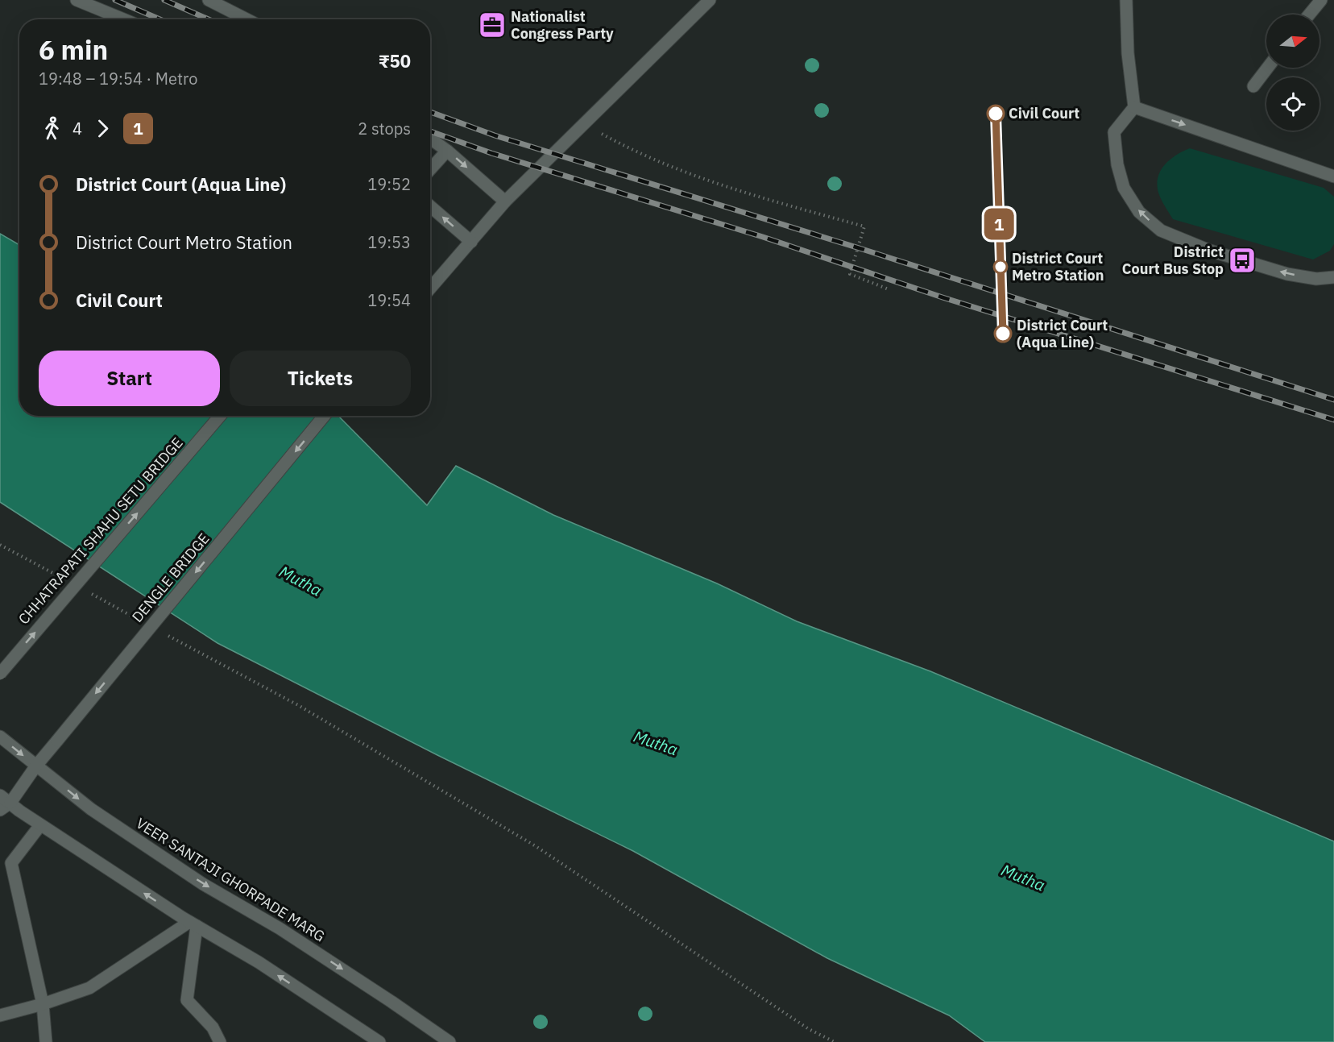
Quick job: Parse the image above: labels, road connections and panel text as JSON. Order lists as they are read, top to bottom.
{
  "streets": {
    "main road": ["CHHATRAPATI SHAHU SETU BRIDGE", "DENGLE BRIDGE", "VEER SANTAJI GHORPADE MARG"]
  },
  "crossings": [
    ["DENGLE BRIDGE", "VEER SANTAJI GHORPADE MARG"]
  ],
  "one_way": ["CHHATRAPATI SHAHU SETU BRIDGE", "DENGLE BRIDGE"],
  "water": ["Mutha"],
  "places": {
    "office": ["Nationalist Congress Party"],
    "other": ["Civil Court", "District Court Metro Station", "District Court (Aqua Line)"],
    "bus stop": ["District Court Bus Stop"]
  },
  "lines": ["metro line 1"],
  "north": "right",
  "page": {
    "on_map": "1",
    "heading": ["6 min", "19:48 – 19:54 · Metro", "₹50"],
    "legs": ["4", "1", "2 stops"],
    "list": [
      {
        "name": "District Court (Aqua Line)",
        "value": "19:52"
      },
      {
        "name": "District Court Metro Station",
        "value": "19:53"
      },
      {
        "name": "Civil Court",
        "value": "19:54"
      }
    ],
    "buttons": ["Start", "Tickets"]
  }
}
